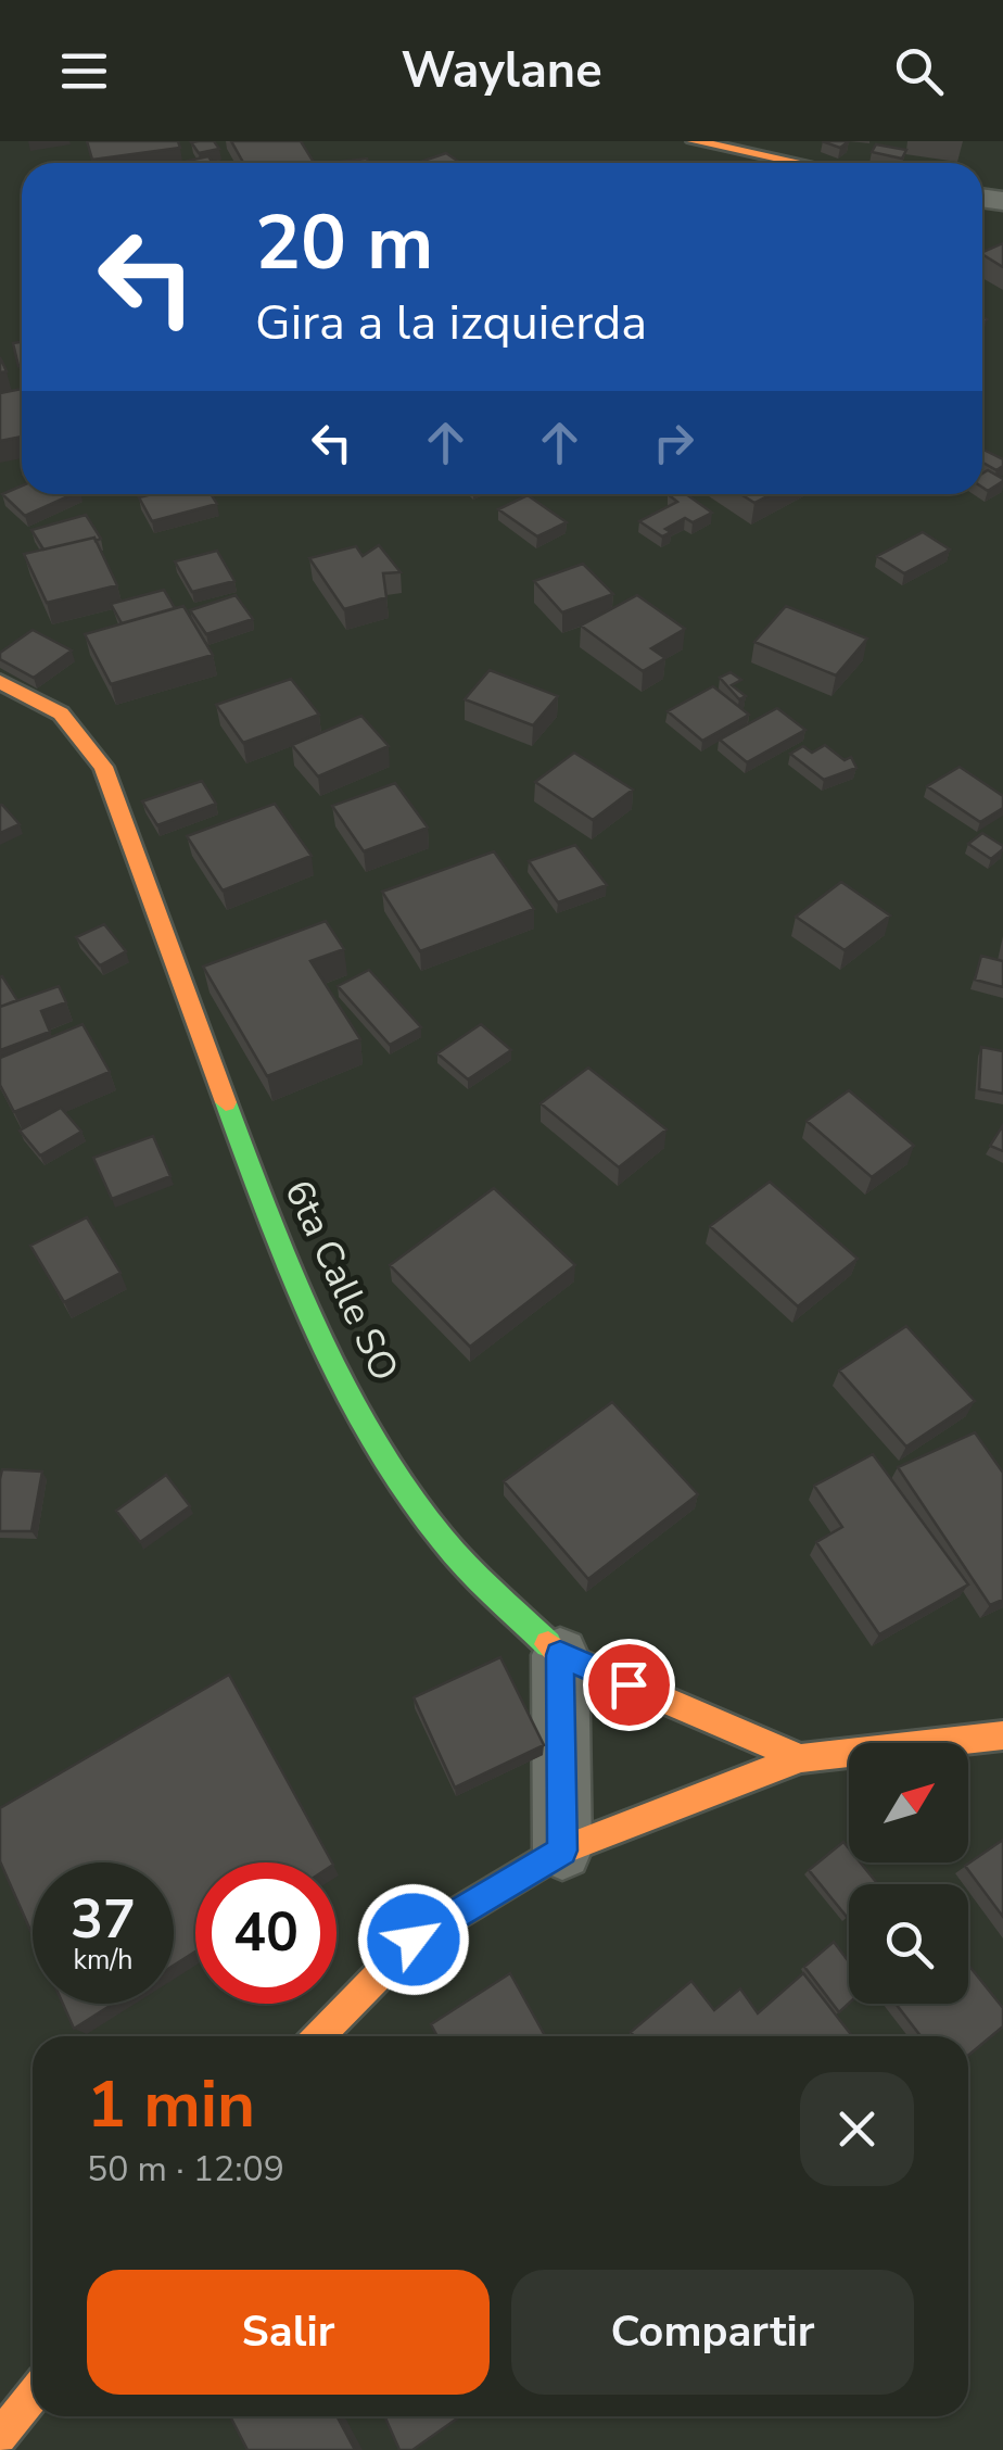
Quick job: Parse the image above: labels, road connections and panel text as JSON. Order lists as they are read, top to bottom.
{
  "streets": {
    "street": ["6ta Calle SO"]
  },
  "north": "top right",
  "page": {
    "header": "Waylane",
    "turn": ["20 m", "Gira a la izquierda"],
    "speed": "37 km/h",
    "limit": "40",
    "heading": ["1 min", "50 m · 12:09"],
    "buttons": ["Salir", "Compartir"]
  }
}
